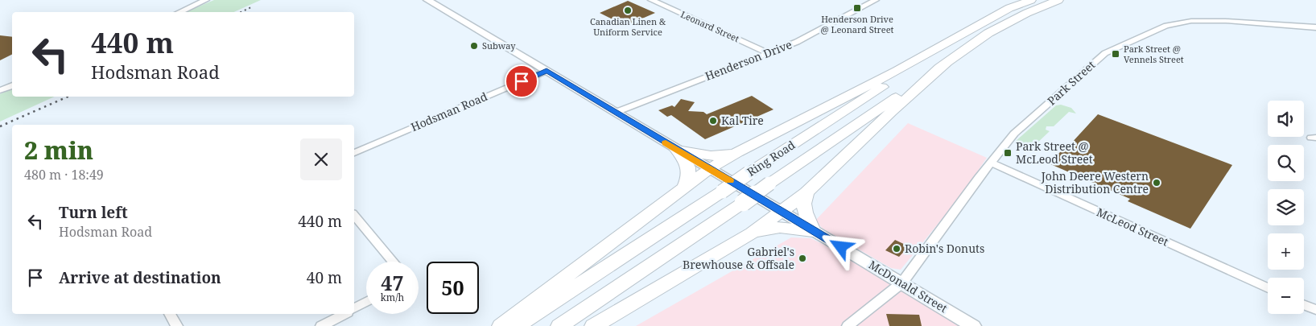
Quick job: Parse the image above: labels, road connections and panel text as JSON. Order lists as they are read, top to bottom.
{
  "streets": {
    "highway": ["Ring Road"],
    "main road": ["McDonald Street"],
    "street": [
      "Leonard Street",
      "Henderson Drive",
      "Park Street",
      "Hodsman Road",
      "McLeod Street"
    ]
  },
  "crossings": [
    ["Leonard Street", "Henderson Drive"],
    ["Henderson Drive", "McDonald Street"],
    ["Park Street", "McLeod Street"],
    ["Park Street", "McDonald Street"],
    ["Hodsman Road", "McDonald Street"]
  ],
  "places": {
    "transit": ["Henderson Drive @ Leonard Street", "Park Street @ Vennels Street", "Park Street @ McLeod Street"],
    "other": [
      "Canadian Linen & Uniform Service",
      "Subway",
      "Kal Tire",
      "John Deere Western Distribution Centre",
      "Robin's Donuts",
      "Gabriel's Brewhouse & Offsale"
    ]
  },
  "page": {
    "turn": ["440 m", "Hodsman Road"],
    "map_buttons": ["+", "−"],
    "heading": ["2 min", "480 m · 18:49"],
    "list": [
      {
        "name": "Turn left",
        "note": "Hodsman Road",
        "value": "440 m"
      },
      {
        "name": "Arrive at destination",
        "value": "40 m"
      }
    ],
    "speed": "47 km/h",
    "limit": "50"
  }
}
